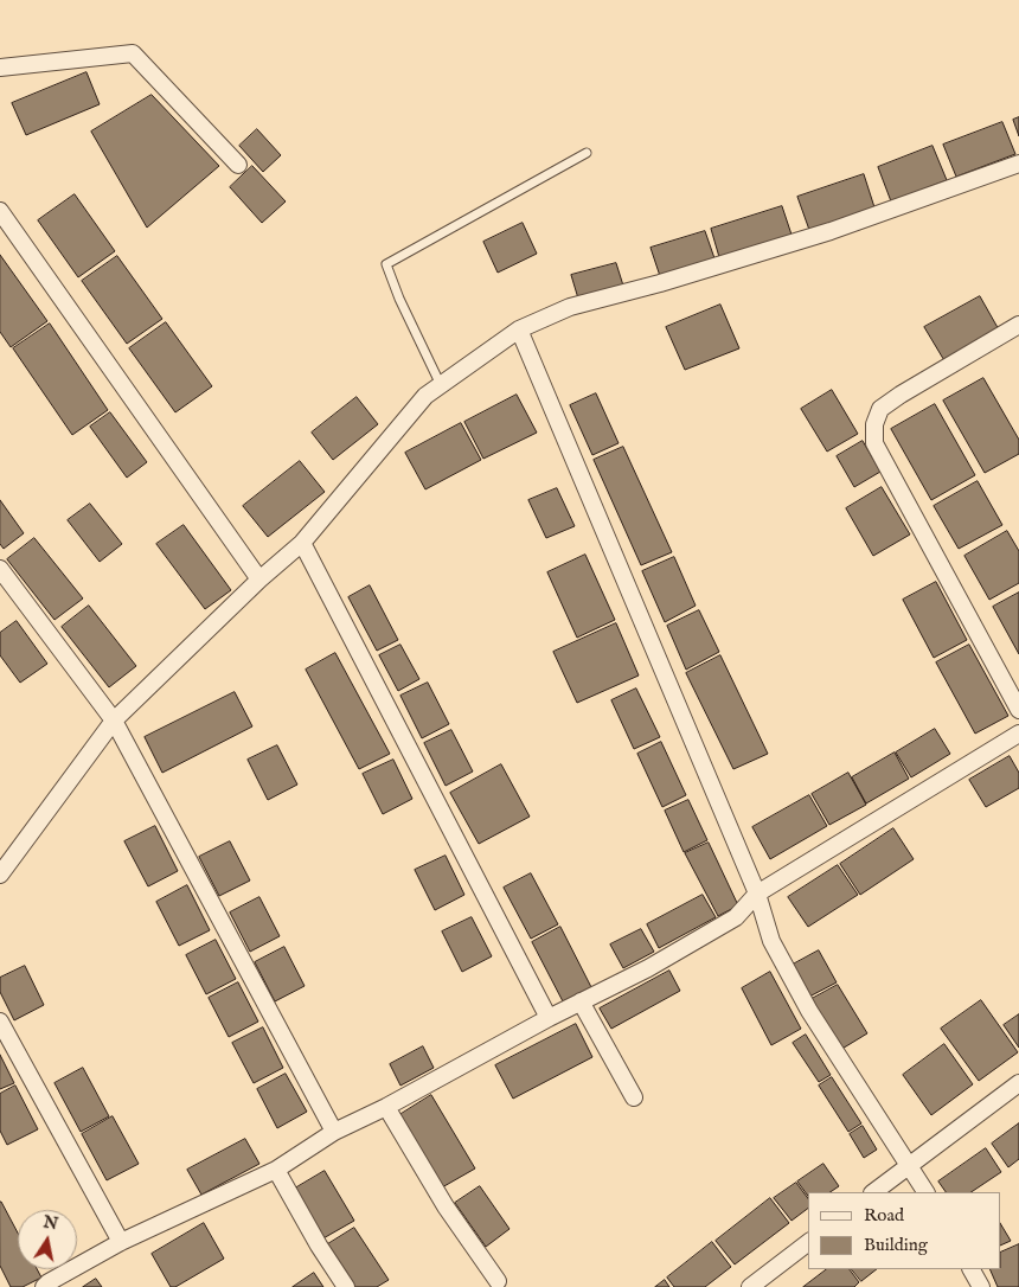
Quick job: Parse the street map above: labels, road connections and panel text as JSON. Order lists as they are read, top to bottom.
{
  "legend": ["Road", "Building"],
  "north": "top"
}
